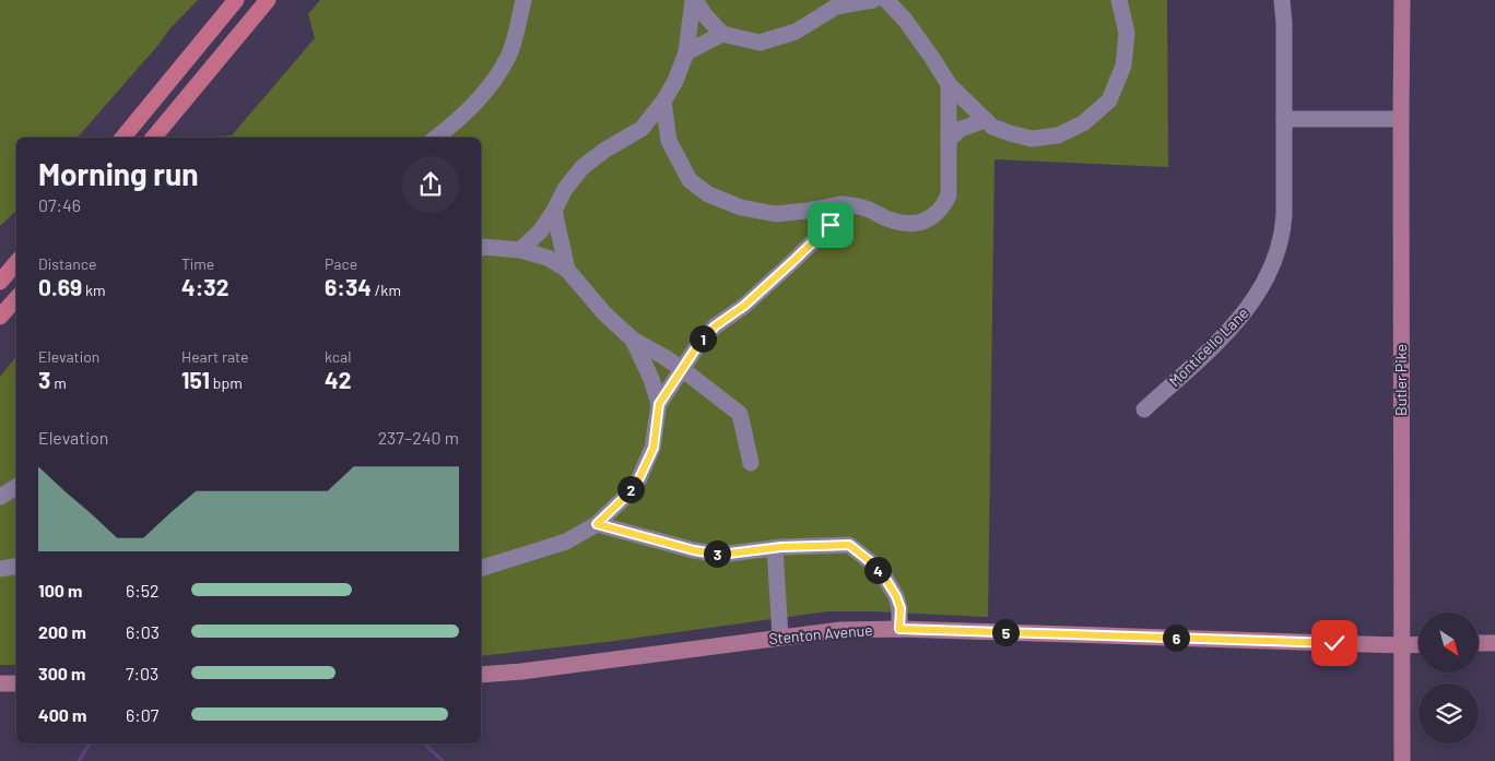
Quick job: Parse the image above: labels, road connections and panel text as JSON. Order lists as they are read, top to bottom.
{
  "streets": {
    "main road": ["Butler Pike", "Stenton Avenue"],
    "street": ["Monticello Lane"]
  },
  "crossings": [
    ["Butler Pike", "Stenton Avenue"]
  ],
  "north": "bottom right",
  "page": {
    "heading": ["Morning run", "07:46"],
    "stats": [
      ["Distance", "0.69 km"],
      ["Time", "4:32"],
      ["Pace", "6:34 /km"],
      ["Elevation", "3 m"],
      ["Heart rate", "151 bpm"],
      ["kcal", "42"]
    ],
    "pins": [
      "1",
      "2",
      "3",
      "4",
      "5",
      "6"
    ],
    "chart": ["Elevation", "237–240 m"],
    "list": [
      {
        "name": "100 m",
        "note": "6:52"
      },
      {
        "name": "200 m",
        "note": "6:03"
      },
      {
        "name": "300 m",
        "note": "7:03"
      },
      {
        "name": "400 m",
        "note": "6:07"
      }
    ]
  }
}
